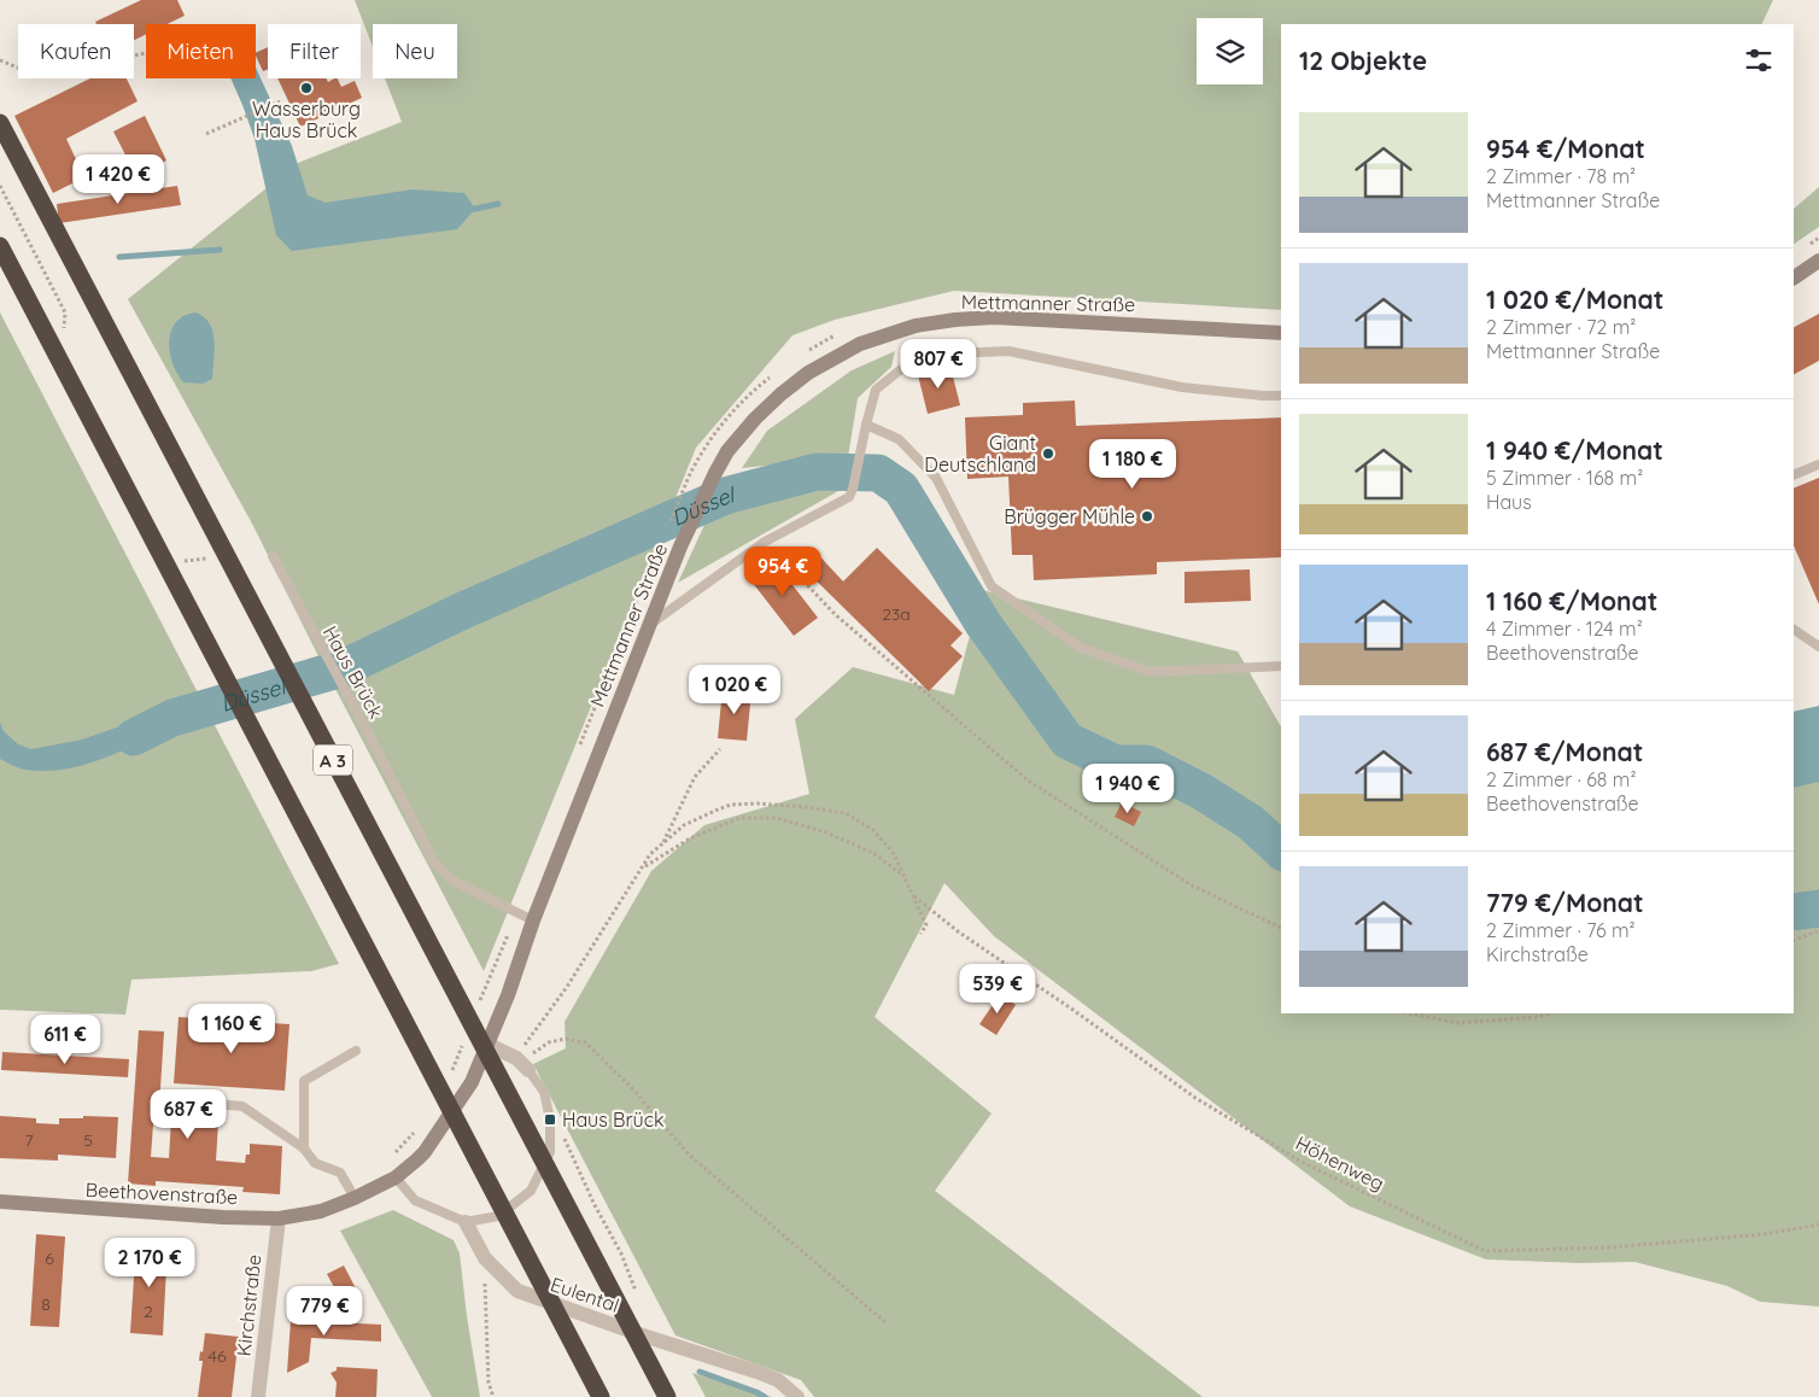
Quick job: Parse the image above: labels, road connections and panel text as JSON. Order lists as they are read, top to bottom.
{
  "streets": {
    "highway": ["A 3"],
    "main road": ["Mettmanner Straße", "Beethovenstraße"],
    "street": ["Eulental", "Kirchstraße"],
    "lane": ["Haus Brück"],
    "path": ["Höhenweg"]
  },
  "crossings": [
    ["Mettmanner Straße", "Haus Brück"],
    ["Mettmanner Straße", "Beethovenstraße"],
    ["Beethovenstraße", "Kirchstraße"]
  ],
  "water": ["Düssel"],
  "places": {
    "other": ["Wasserburg Haus Brück", "Giant Deutschland", "Brügger Mühle"],
    "transit": ["Haus Brück"]
  },
  "house_numbers": [
    "23a",
    "7",
    "5",
    "6",
    "8",
    "2",
    "46"
  ],
  "page": {
    "chip": [
      "Kaufen",
      "Mieten",
      "Filter",
      "Neu"
    ],
    "heading": "12 Objekte",
    "list": [
      {
        "name": "954 €/Monat",
        "note": "2 Zimmer · 78 m² · Mettmanner Straße"
      },
      {
        "name": "1 020 €/Monat",
        "note": "2 Zimmer · 72 m² · Mettmanner Straße"
      },
      {
        "name": "1 940 €/Monat",
        "note": "5 Zimmer · 168 m² · Haus"
      },
      {
        "name": "1 160 €/Monat",
        "note": "4 Zimmer · 124 m² · Beethovenstraße"
      },
      {
        "name": "687 €/Monat",
        "note": "2 Zimmer · 68 m² · Beethovenstraße"
      },
      {
        "name": "779 €/Monat",
        "note": "2 Zimmer · 76 m² · Kirchstraße"
      }
    ],
    "price": [
      "1 420 €",
      "807 €",
      "1 180 €",
      "954 €",
      "1 020 €",
      "1 940 €",
      "539 €",
      "1 160 €",
      "611 €",
      "687 €",
      "2 170 €",
      "779 €"
    ]
  }
}
